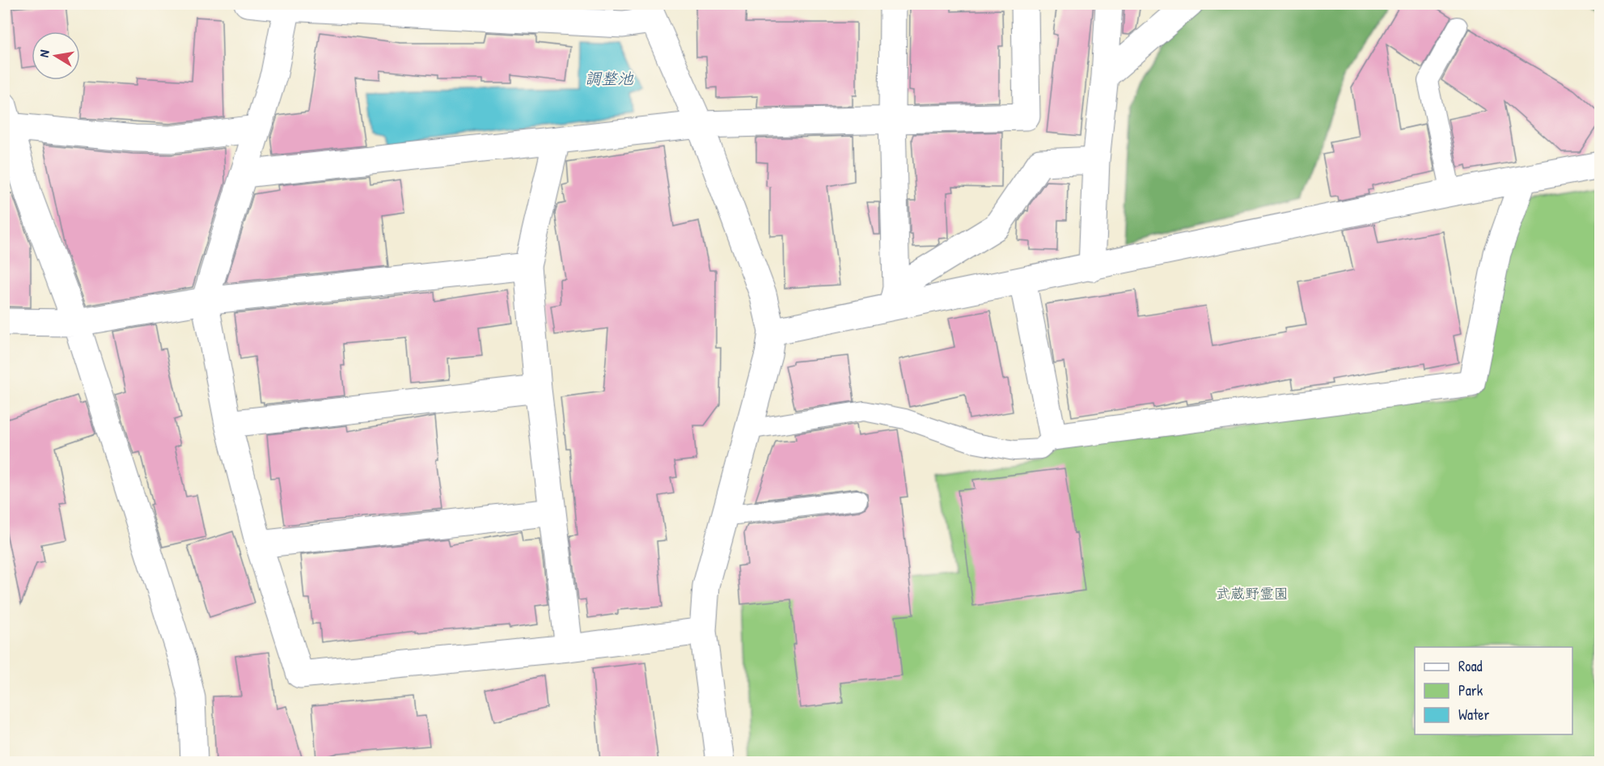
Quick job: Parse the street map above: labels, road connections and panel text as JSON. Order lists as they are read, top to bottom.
{
  "water": ["調整池"],
  "parks": ["武蔵野霊園"],
  "legend": ["Road", "Park", "Water"],
  "north": "left"
}
